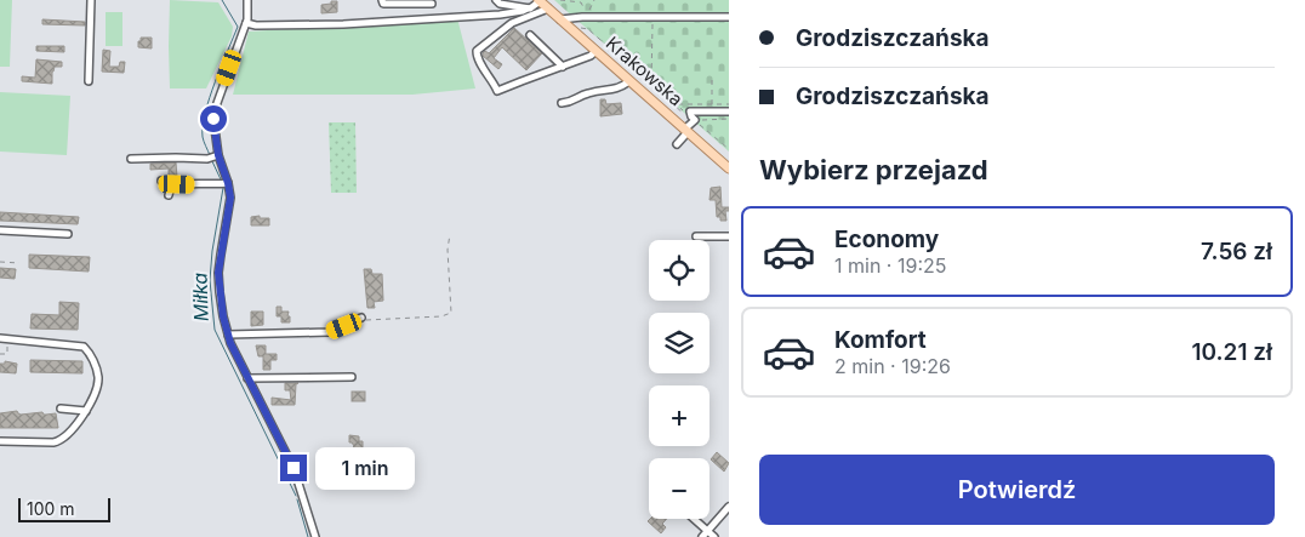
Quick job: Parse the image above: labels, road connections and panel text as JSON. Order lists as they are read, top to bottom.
{
  "streets": {
    "main road": ["Krakowska"]
  },
  "water": ["Miłka"],
  "scale_bar": "100 m",
  "page": {
    "banner": ["Grodziszczańska", "Grodziszczańska"],
    "heading": "Wybierz przejazd",
    "list": [
      {
        "name": "Economy",
        "note": "1 min · 19:25",
        "value": "7.56 zł"
      },
      {
        "name": "Komfort",
        "note": "2 min · 19:26",
        "value": "10.21 zł"
      }
    ],
    "map_buttons": ["+", "−"],
    "buttons": "Potwierdź",
    "bubble": "1 min",
    "scale": "100 m"
  }
}
